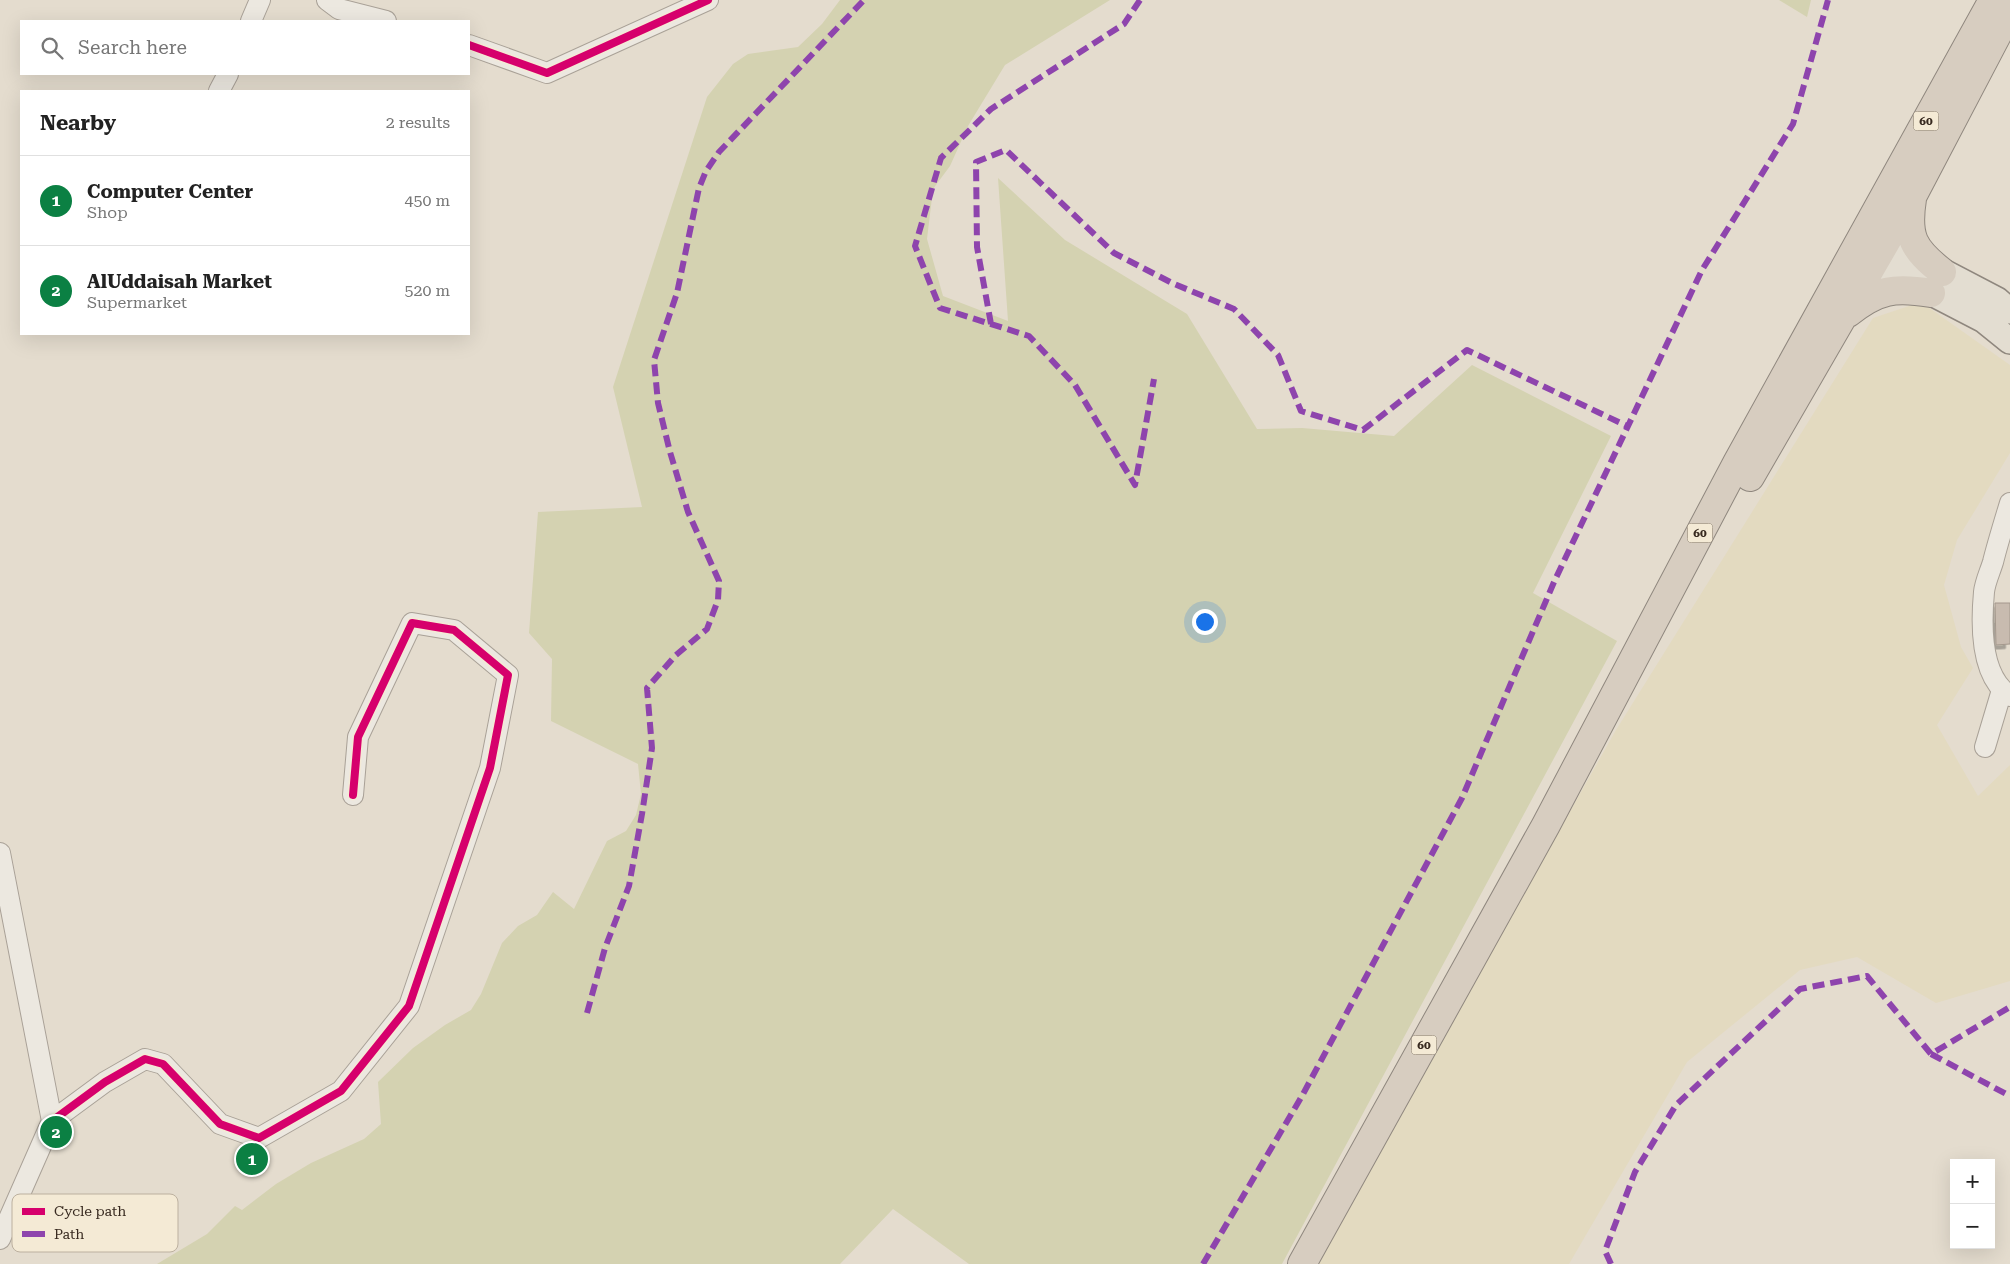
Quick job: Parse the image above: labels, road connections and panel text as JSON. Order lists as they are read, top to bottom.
{
  "streets": {
    "highway": ["60"]
  },
  "legend": ["Cycle path", "Path"],
  "page": {
    "search": "Search here",
    "heading": ["Nearby", "2 results"],
    "list": [
      {
        "mark": "1",
        "name": "Computer Center",
        "note": "Shop",
        "value": "450 m"
      },
      {
        "mark": "2",
        "name": "AlUddaisah Market",
        "note": "Supermarket",
        "value": "520 m"
      }
    ],
    "pins": ["2", "1"],
    "map_buttons": ["+", "−"]
  }
}
